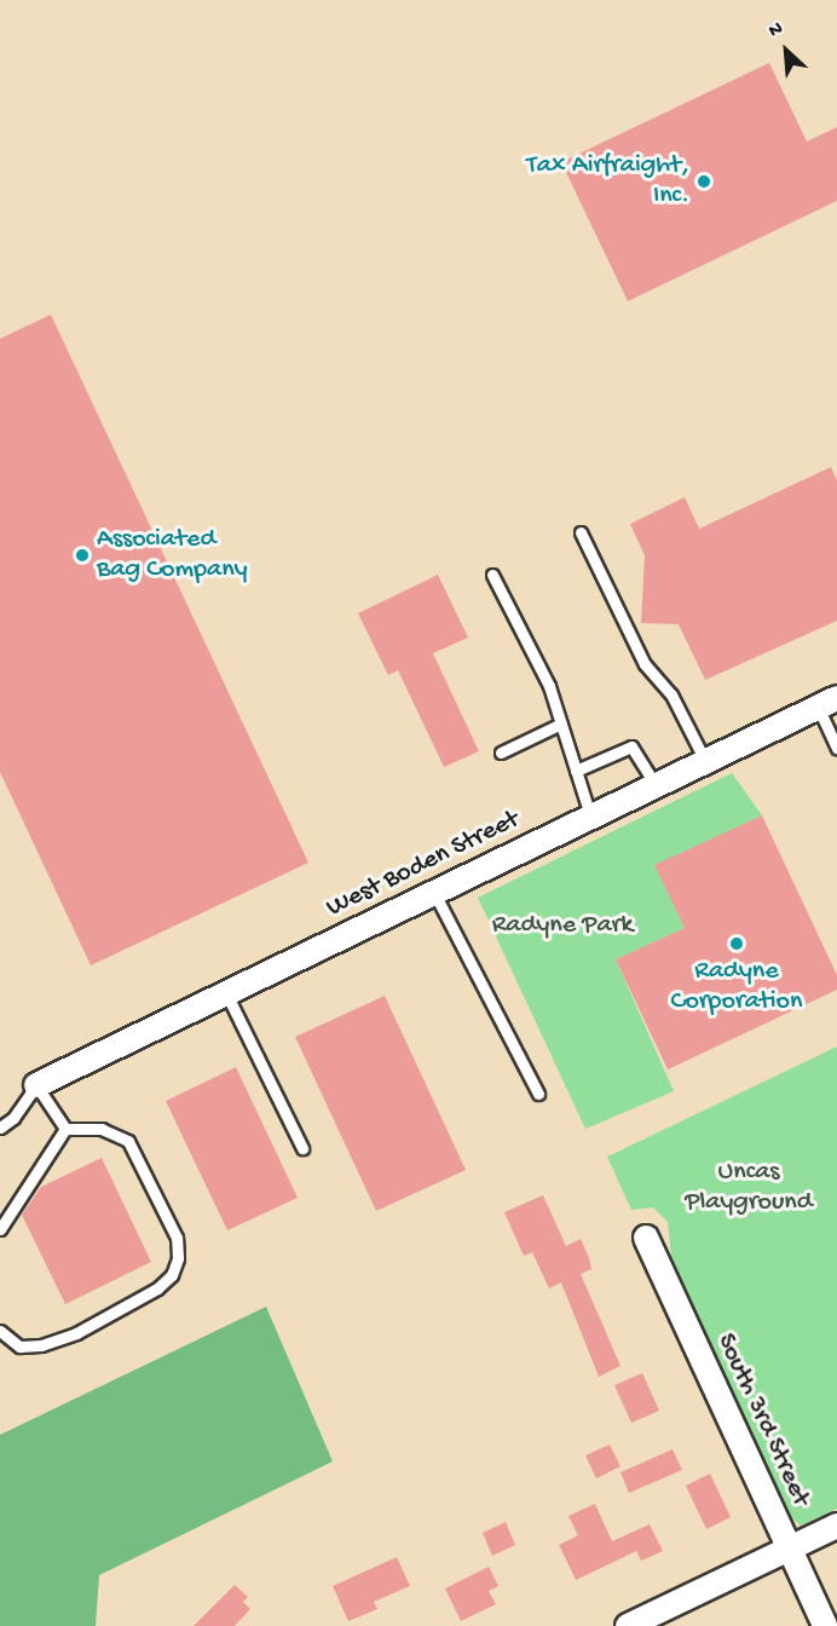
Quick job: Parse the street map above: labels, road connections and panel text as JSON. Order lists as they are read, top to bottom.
{
  "streets": {
    "street": ["West Boden Street", "South 3rd Street"]
  },
  "parks": ["Radyne Park", "Uncas Playground"],
  "places": ["Tax Airfraight, Inc.", "Associated Bag Company", "Radyne Corporation"],
  "north": "top left"
}
